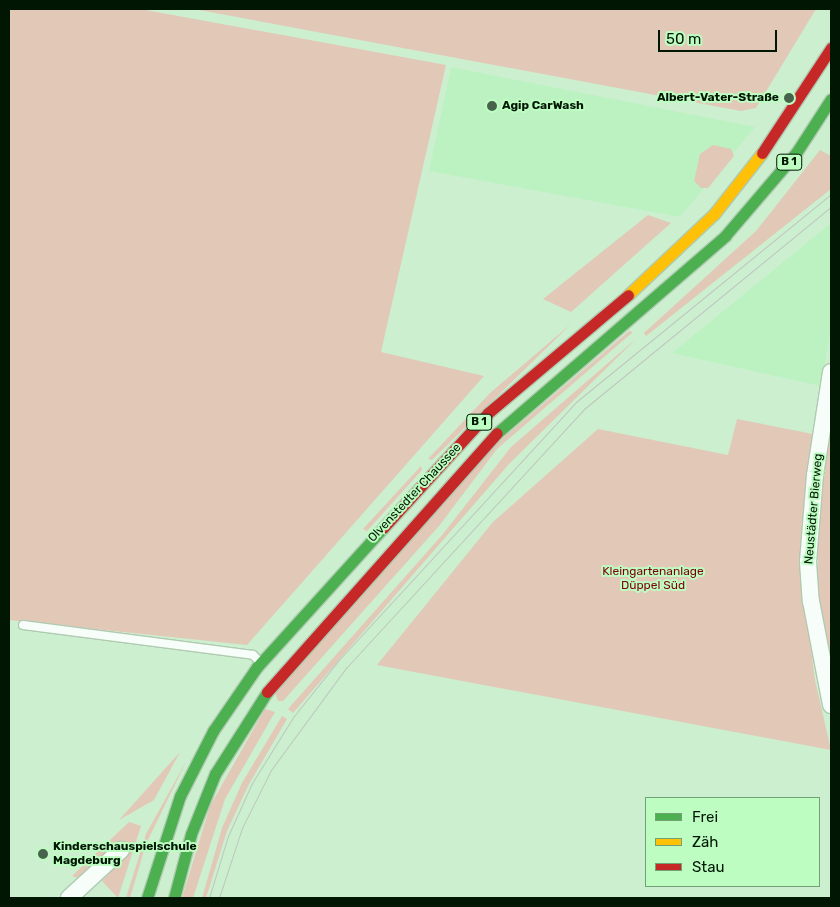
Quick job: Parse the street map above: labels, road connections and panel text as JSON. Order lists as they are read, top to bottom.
{
  "streets": {
    "main road": ["B 1", "Olvenstedter Chaussee"],
    "street": ["Neustädter Bierweg"]
  },
  "parks": ["Kleingartenanlage Düppel Süd"],
  "places": ["Albert-Vater-Straße", "Agip CarWash", "Kinderschauspielschule Magdeburg"],
  "legend": ["Frei", "Zäh", "Stau"],
  "scale_bar": "50 m"
}
